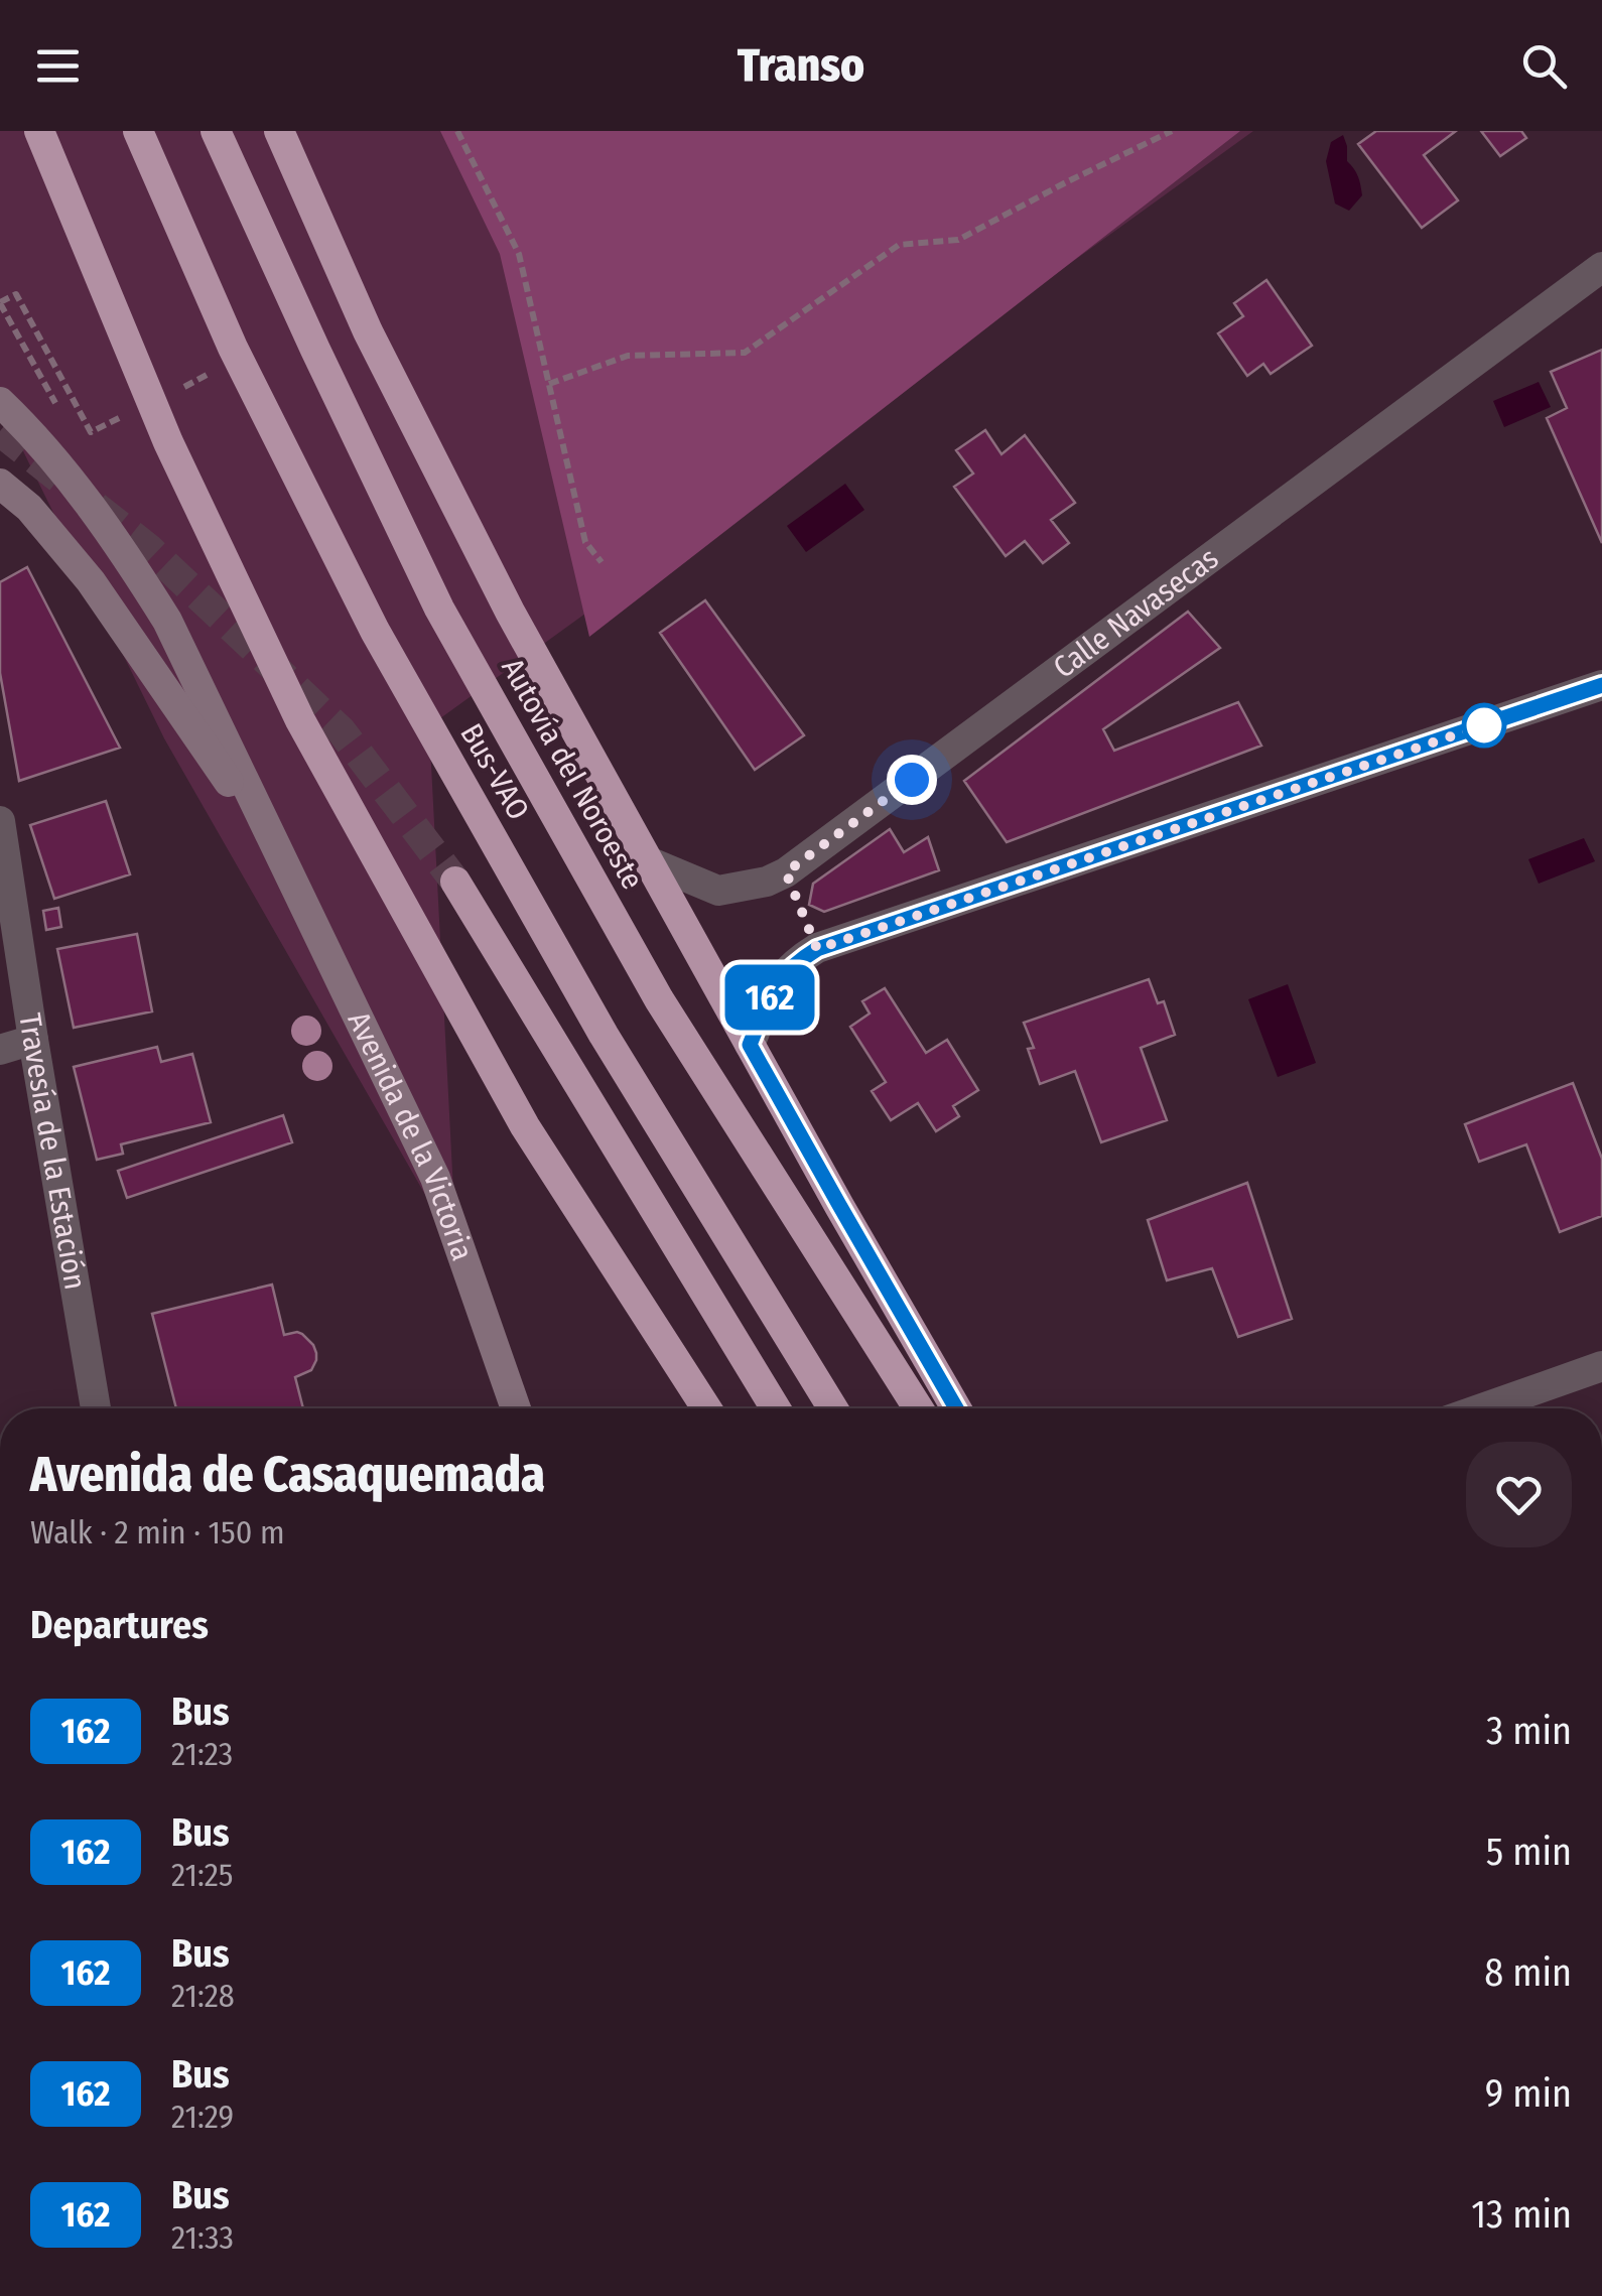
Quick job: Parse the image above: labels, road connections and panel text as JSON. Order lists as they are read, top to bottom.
{
  "streets": {
    "highway": ["Bus-VAO", "Autovía del Noroeste"],
    "street": ["Calle Navasecas", "Avenida de la Victoria", "Travesía de la Estación"]
  },
  "lines": ["bus line 162"],
  "page": {
    "header": "Transo",
    "on_map": "162",
    "heading": [
      ["Avenida de Casaquemada", "Walk · 2 min · 150 m"],
      "Departures"
    ],
    "list": [
      {
        "mark": "162",
        "name": "Bus",
        "note": "21:23",
        "value": "3 min"
      },
      {
        "mark": "162",
        "name": "Bus",
        "note": "21:25",
        "value": "5 min"
      },
      {
        "mark": "162",
        "name": "Bus",
        "note": "21:28",
        "value": "8 min"
      },
      {
        "mark": "162",
        "name": "Bus",
        "note": "21:29",
        "value": "9 min"
      },
      {
        "mark": "162",
        "name": "Bus",
        "note": "21:33",
        "value": "13 min"
      }
    ]
  }
}
